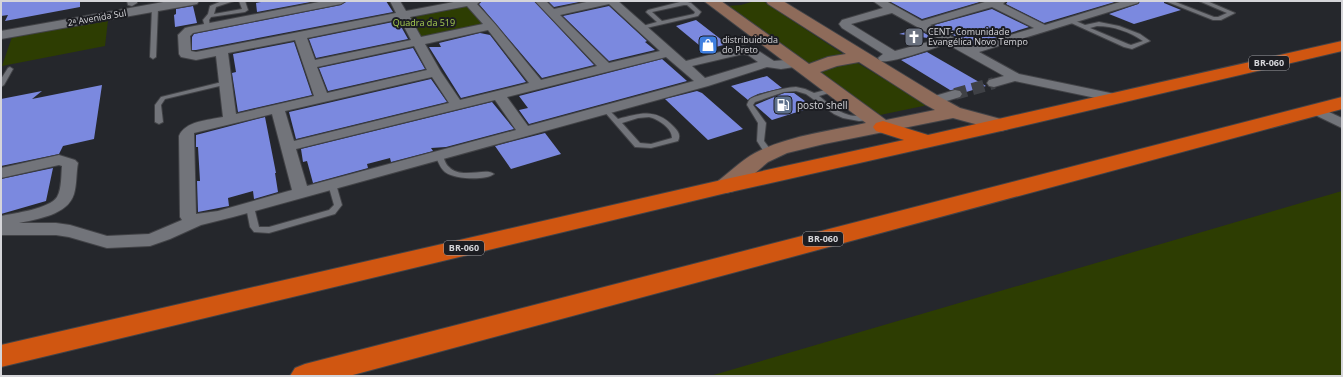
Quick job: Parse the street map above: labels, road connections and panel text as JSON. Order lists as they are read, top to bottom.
{
  "streets": {
    "highway": ["BR-060"],
    "street": ["2ᵃ Avenida Sul"]
  },
  "parks": ["Quadra da 519"],
  "places": {
    "church": ["CENT- Comunidade Evangélica Novo Tempo"],
    "shop": ["distribuidoda do Preto"],
    "fuel station": ["posto shell"]
  }
}
